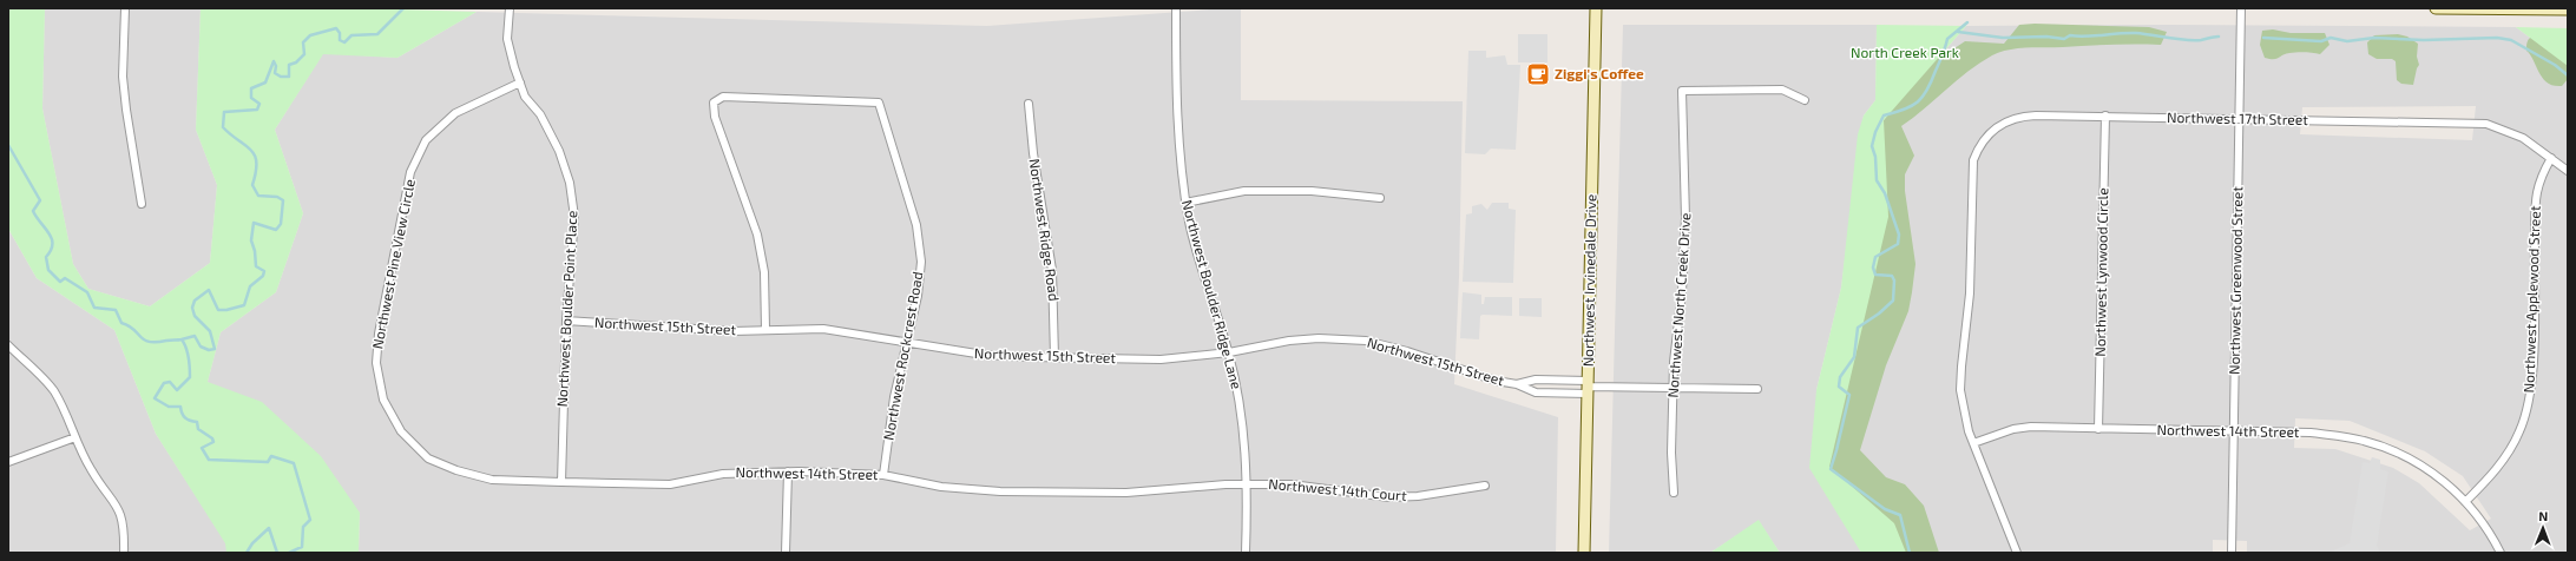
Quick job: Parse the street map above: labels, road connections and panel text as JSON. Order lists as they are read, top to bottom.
{
  "streets": {
    "main road": ["Northwest Irvinedale Drive"],
    "street": [
      "Northwest 17th Street",
      "Northwest Ridge Road",
      "Northwest Pine View Circle",
      "Northwest Lynwood Circle",
      "Northwest Greenwood Street",
      "Northwest Boulder Ridge Lane",
      "Northwest Applewood Street",
      "Northwest North Creek Drive",
      "Northwest Boulder Point Place",
      "Northwest 15th Street",
      "Northwest Rockcrest Road",
      "Northwest 14th Street",
      "Northwest 14th Court"
    ]
  },
  "crossings": [
    ["Northwest 17th Street", "Northwest Lynwood Circle"],
    ["Northwest 17th Street", "Northwest Greenwood Street"],
    ["Northwest 17th Street", "Northwest Applewood Street"],
    ["Northwest 17th Street", "Northwest 14th Street"],
    ["Northwest Ridge Road", "Northwest 15th Street"],
    ["Northwest Pine View Circle", "Northwest Boulder Point Place"],
    ["Northwest Pine View Circle", "Northwest 14th Street"],
    ["Northwest Lynwood Circle", "Northwest 14th Street"],
    ["Northwest Irvinedale Drive", "Northwest 15th Street"],
    ["Northwest Greenwood Street", "Northwest 14th Street"],
    ["Northwest Boulder Ridge Lane", "Northwest 15th Street"],
    ["Northwest Boulder Ridge Lane", "Northwest 14th Street"],
    ["Northwest Boulder Ridge Lane", "Northwest 14th Court"],
    ["Northwest Applewood Street", "Northwest 14th Street"],
    ["Northwest North Creek Drive", "Northwest 15th Street"],
    ["Northwest Boulder Point Place", "Northwest 15th Street"],
    ["Northwest Boulder Point Place", "Northwest 14th Street"],
    ["Northwest 15th Street", "Northwest Rockcrest Road"],
    ["Northwest Rockcrest Road", "Northwest 14th Street"],
    ["Northwest 14th Street", "Northwest 14th Court"]
  ],
  "parks": ["North Creek Park"],
  "places": {
    "cafe": ["Ziggi's Coffee"]
  },
  "north": "top"
}
